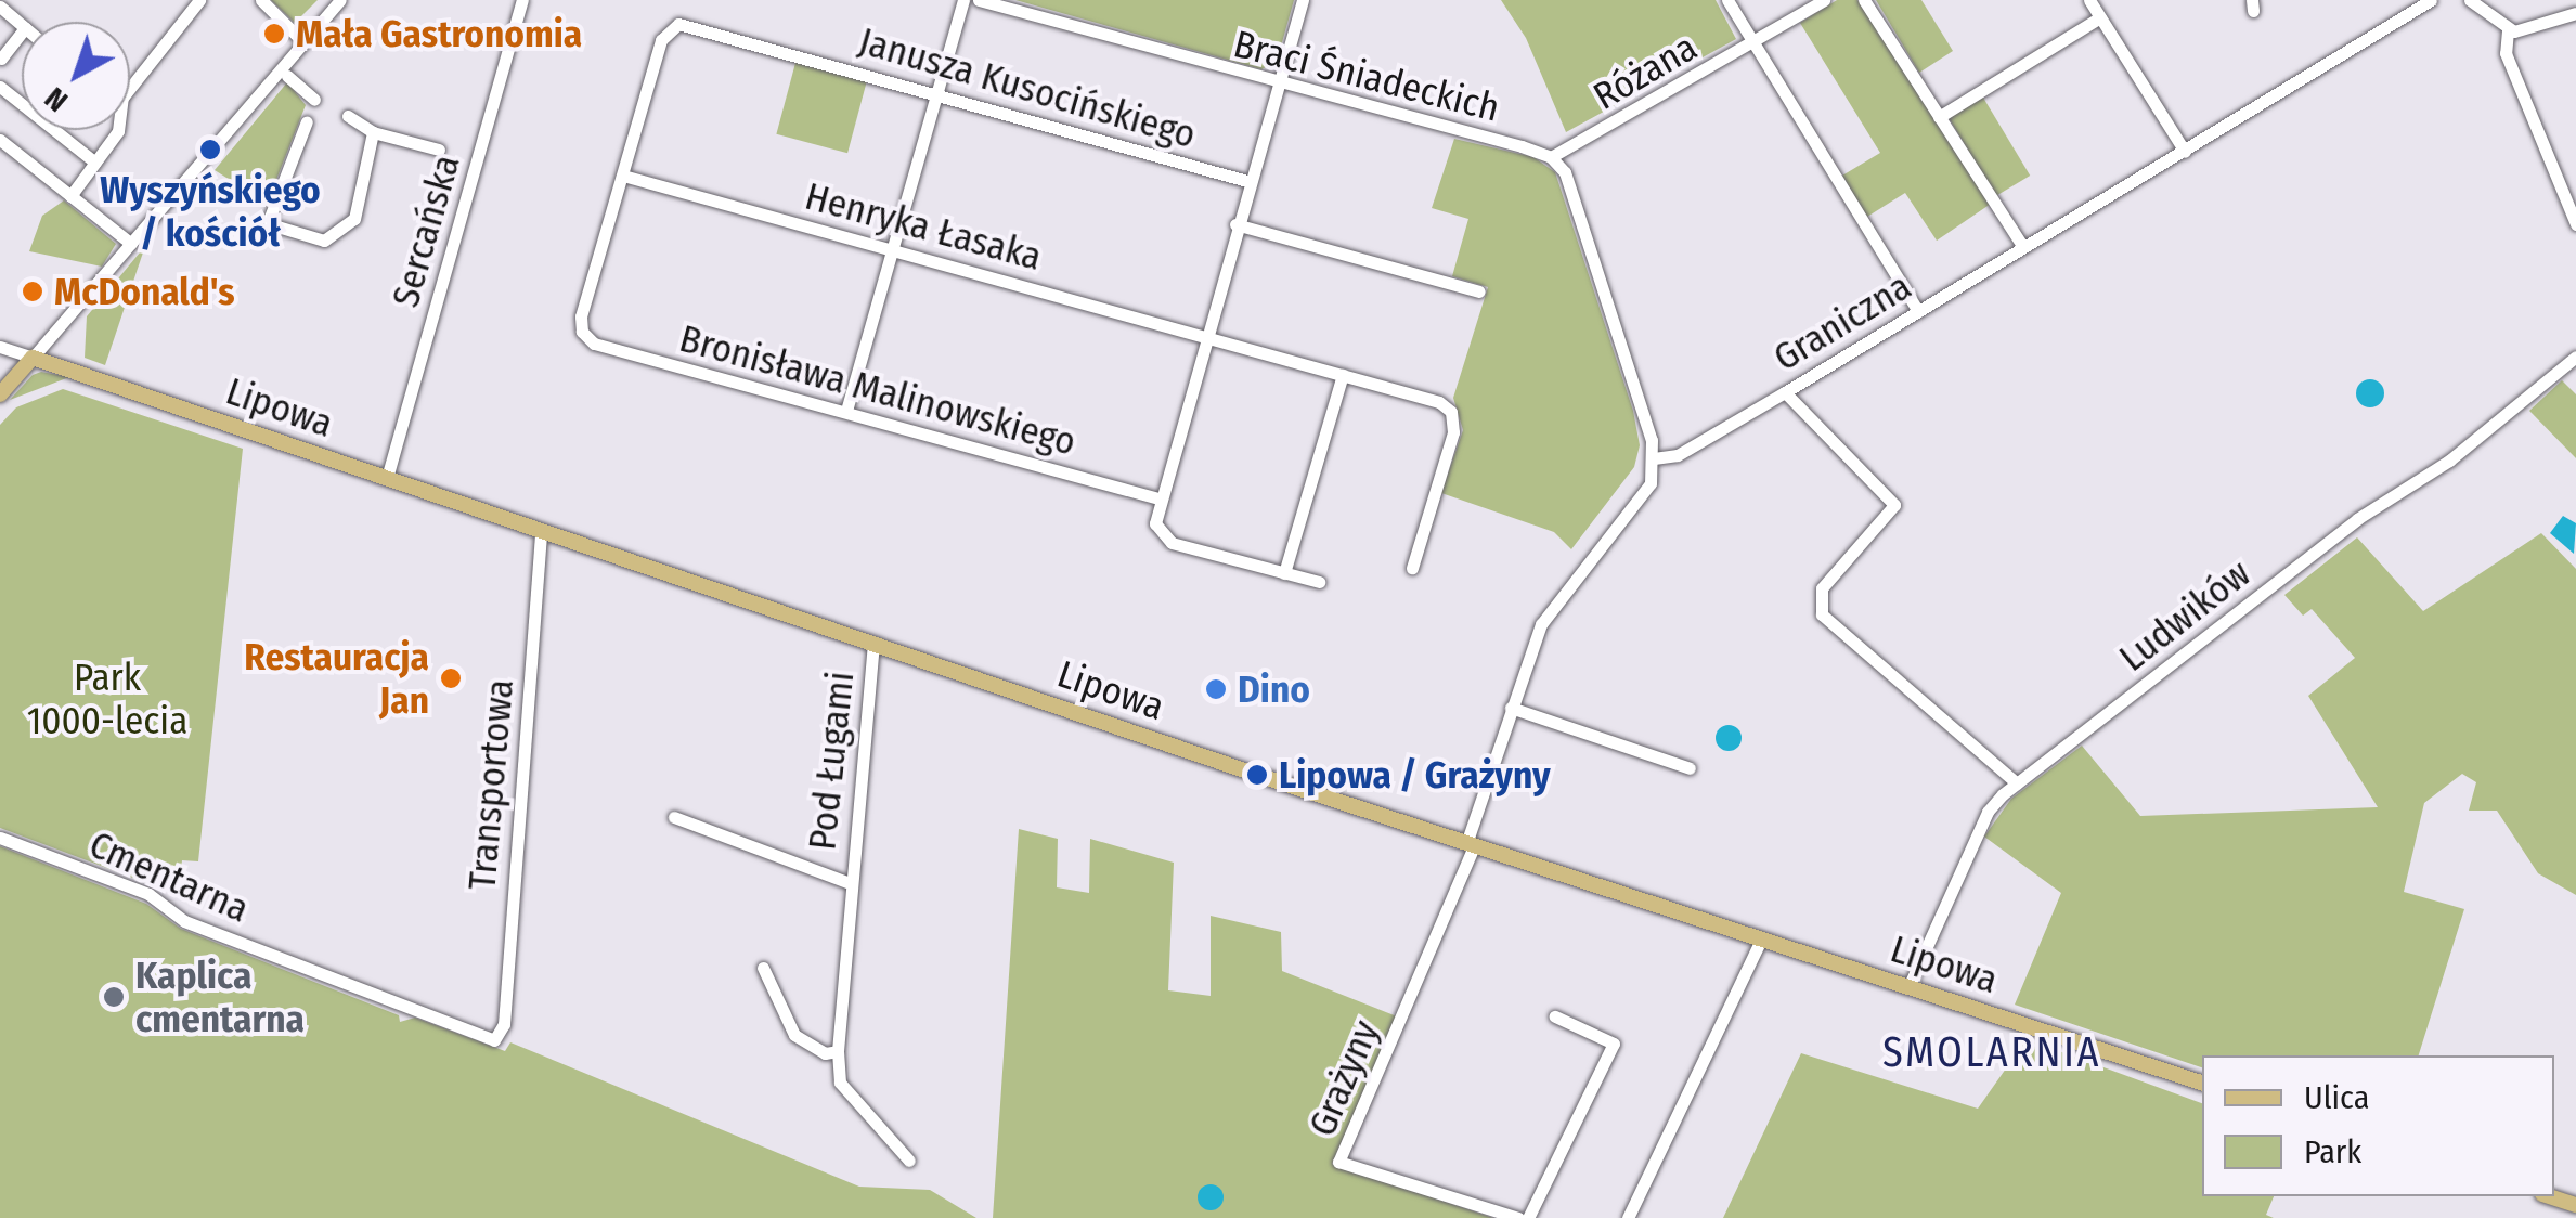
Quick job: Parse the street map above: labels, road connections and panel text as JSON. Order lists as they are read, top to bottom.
{
  "streets": {
    "main road": ["Lipowa"],
    "street": [
      "Różana",
      "Braci Śniadeckich",
      "Janusza Kusocińskiego",
      "Henryka Łasaka",
      "Sercańska",
      "Graniczna",
      "Bronisława Malinowskiego",
      "Ludwików",
      "Pod Ługami",
      "Transportowa",
      "Cmentarna",
      "Grażyny"
    ]
  },
  "crossings": [
    ["Różana", "Braci Śniadeckich"],
    ["Janusza Kusocińskiego", "Henryka Łasaka"],
    ["Janusza Kusocińskiego", "Bronisława Malinowskiego"],
    ["Henryka Łasaka", "Bronisława Malinowskiego"],
    ["Sercańska", "Lipowa"],
    ["Lipowa", "Ludwików"],
    ["Lipowa", "Pod Ługami"],
    ["Lipowa", "Transportowa"],
    ["Lipowa", "Grażyny"],
    ["Transportowa", "Cmentarna"]
  ],
  "districts": ["SMOLARNIA"],
  "parks": ["Park 1000-lecia"],
  "places": [
    "Mała Gastronomia",
    "Wyszyńskiego / kościół",
    "McDonald's",
    "Restauracja Jan",
    "Dino",
    "Lipowa / Grażyny",
    "Kaplica cmentarna"
  ],
  "legend": ["Ulica", "Park"],
  "north": "bottom left"
}
